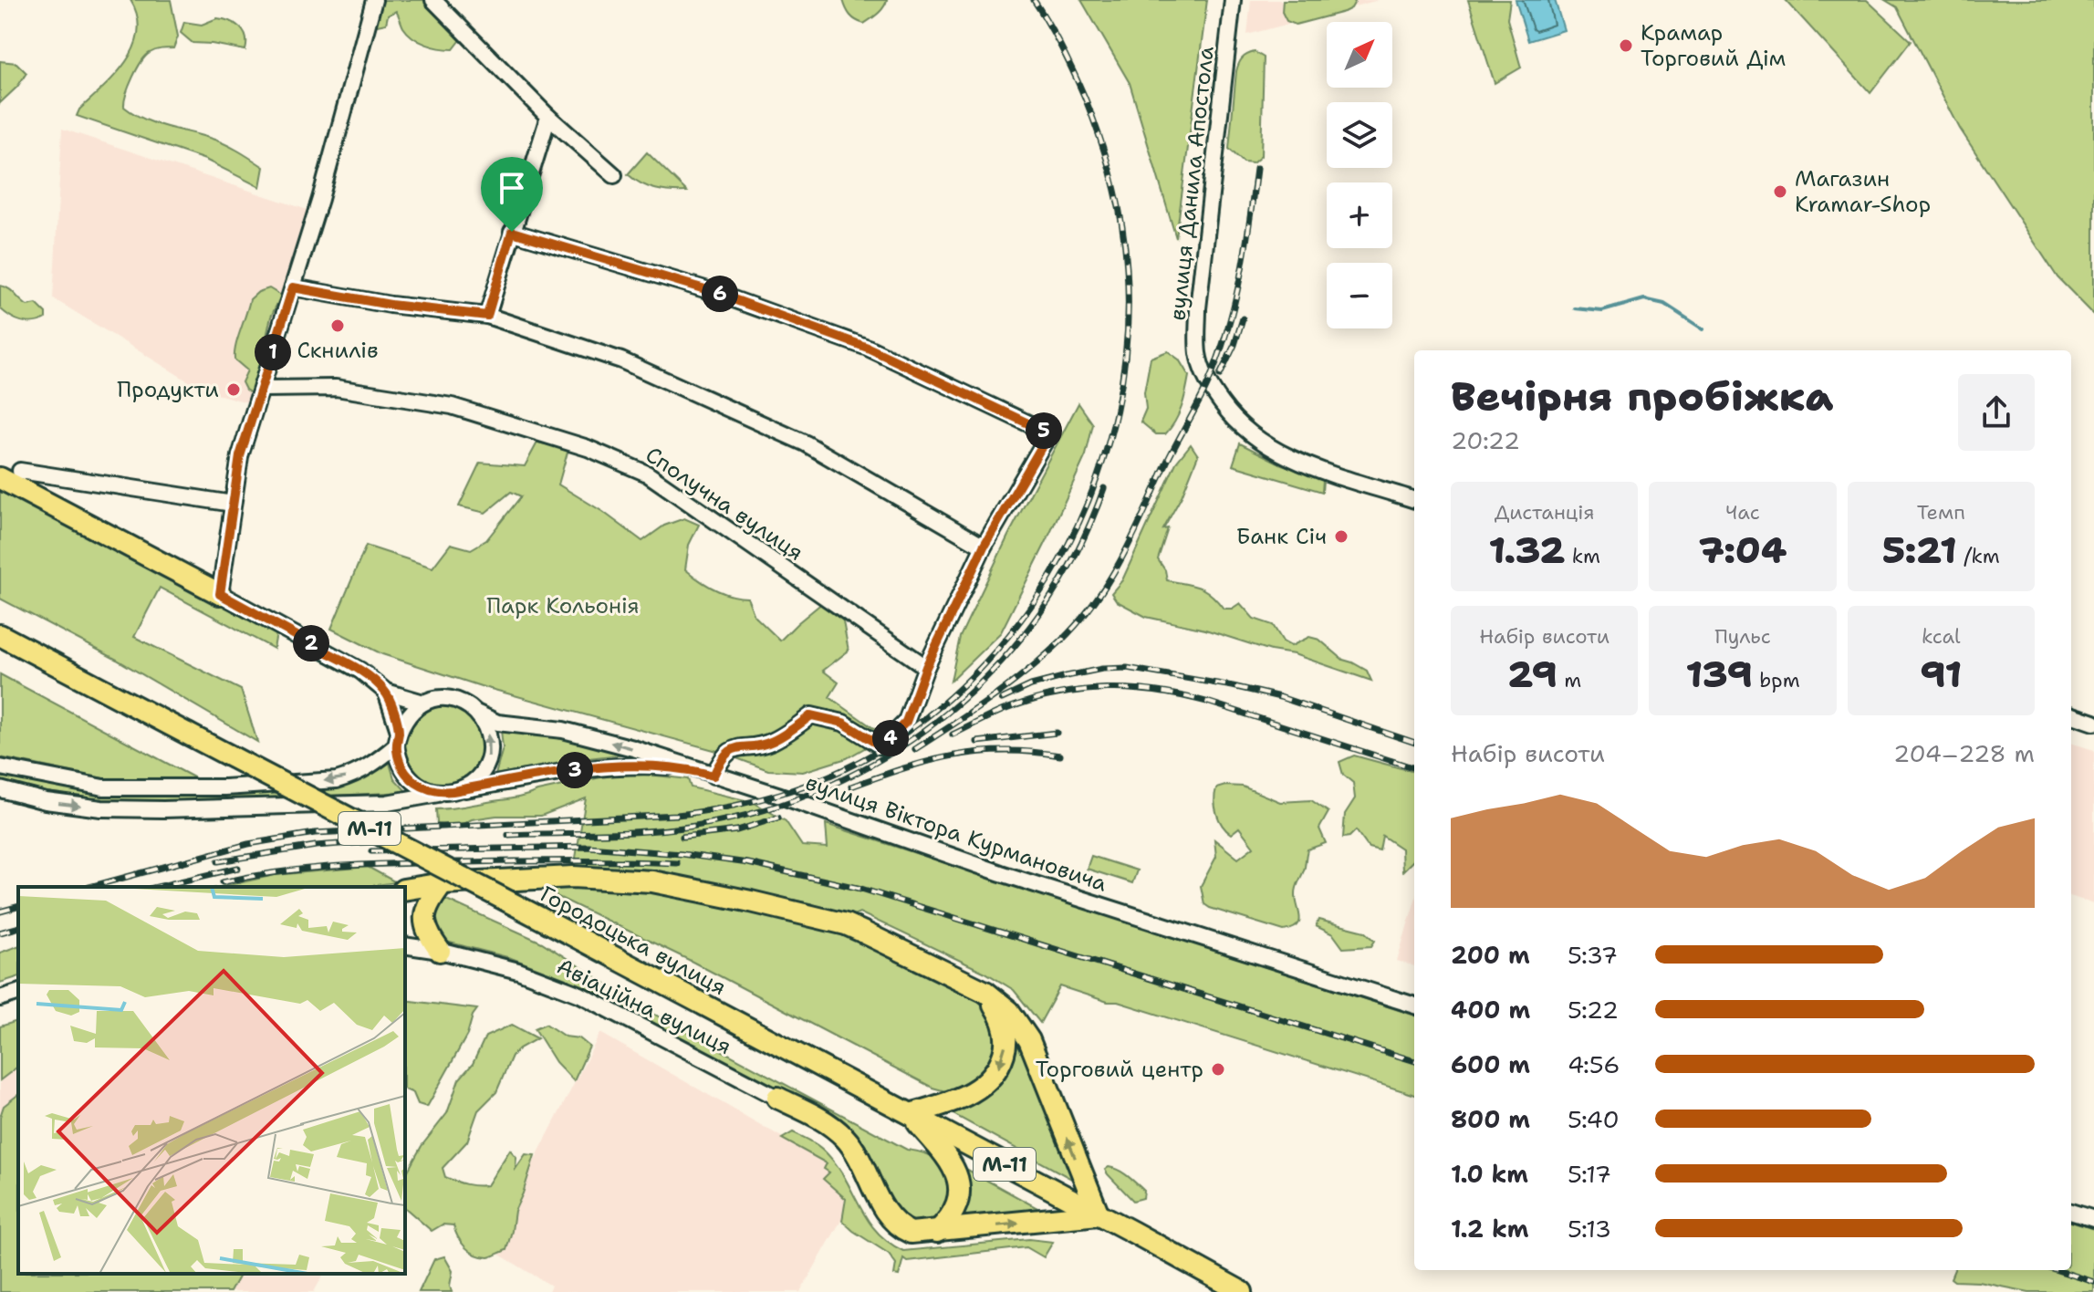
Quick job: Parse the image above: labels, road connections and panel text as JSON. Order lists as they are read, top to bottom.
{
  "streets": {
    "main road": ["М-11", "Городоцька вулиця"],
    "street": [
      "вулиця Данила Апостола",
      "Сполучна вулиця",
      "вулиця Віктора Курмановича",
      "Авіаційна вулиця"
    ]
  },
  "parks": ["Парк Кольонія"],
  "places": [
    "Крамар Торговий Дім",
    "Магазин Kramar-Shop",
    "Скнилів",
    "Продукти",
    "Банк Січ",
    "Торговий центр"
  ],
  "north": "top right",
  "page": {
    "map_buttons": ["+", "−"],
    "pins": [
      "6",
      "1",
      "5",
      "2",
      "4",
      "3"
    ],
    "heading": ["Вечірня пробіжка", "20:22"],
    "stats": [
      ["Дистанція", "1.32 km"],
      ["Час", "7:04"],
      ["Темп", "5:21 /km"],
      ["Набір висоти", "29 m"],
      ["Пульс", "139 bpm"],
      ["kcal", "91"]
    ],
    "chart": ["Набір висоти", "204–228 m"],
    "list": [
      {
        "name": "200 m",
        "note": "5:37"
      },
      {
        "name": "400 m",
        "note": "5:22"
      },
      {
        "name": "600 m",
        "note": "4:56"
      },
      {
        "name": "800 m",
        "note": "5:40"
      },
      {
        "name": "1.0 km",
        "note": "5:17"
      },
      {
        "name": "1.2 km",
        "note": "5:13"
      }
    ]
  }
}
